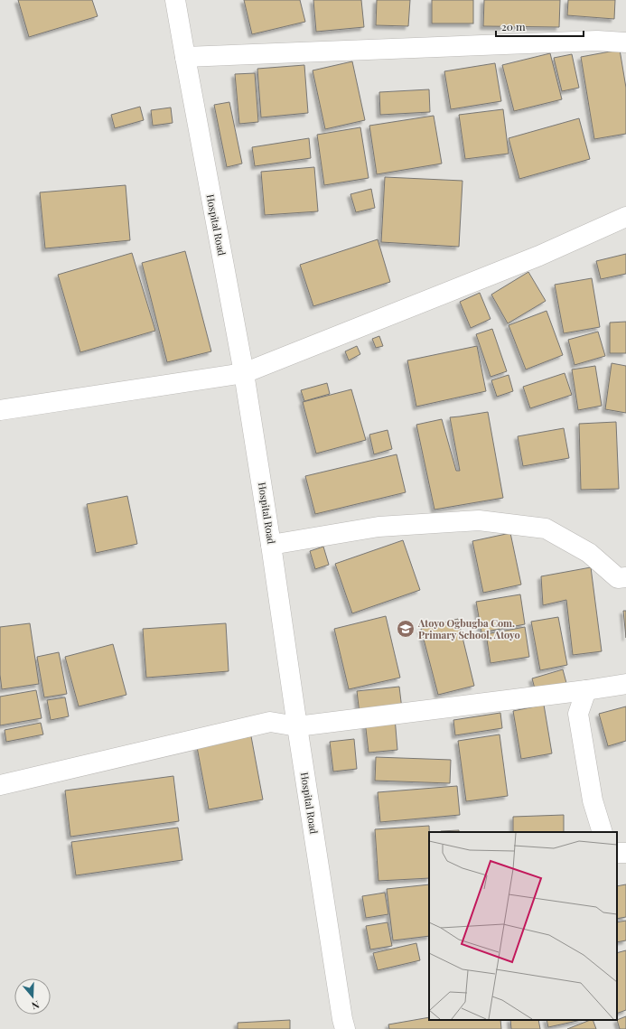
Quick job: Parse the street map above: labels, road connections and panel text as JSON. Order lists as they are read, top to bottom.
{
  "streets": {
    "street": ["Hospital Road"]
  },
  "places": {
    "school or university": ["Atoyo Ogbugba Com. Primary School, Atoyo"]
  },
  "scale_bar": "20 m",
  "north": "bottom"
}
